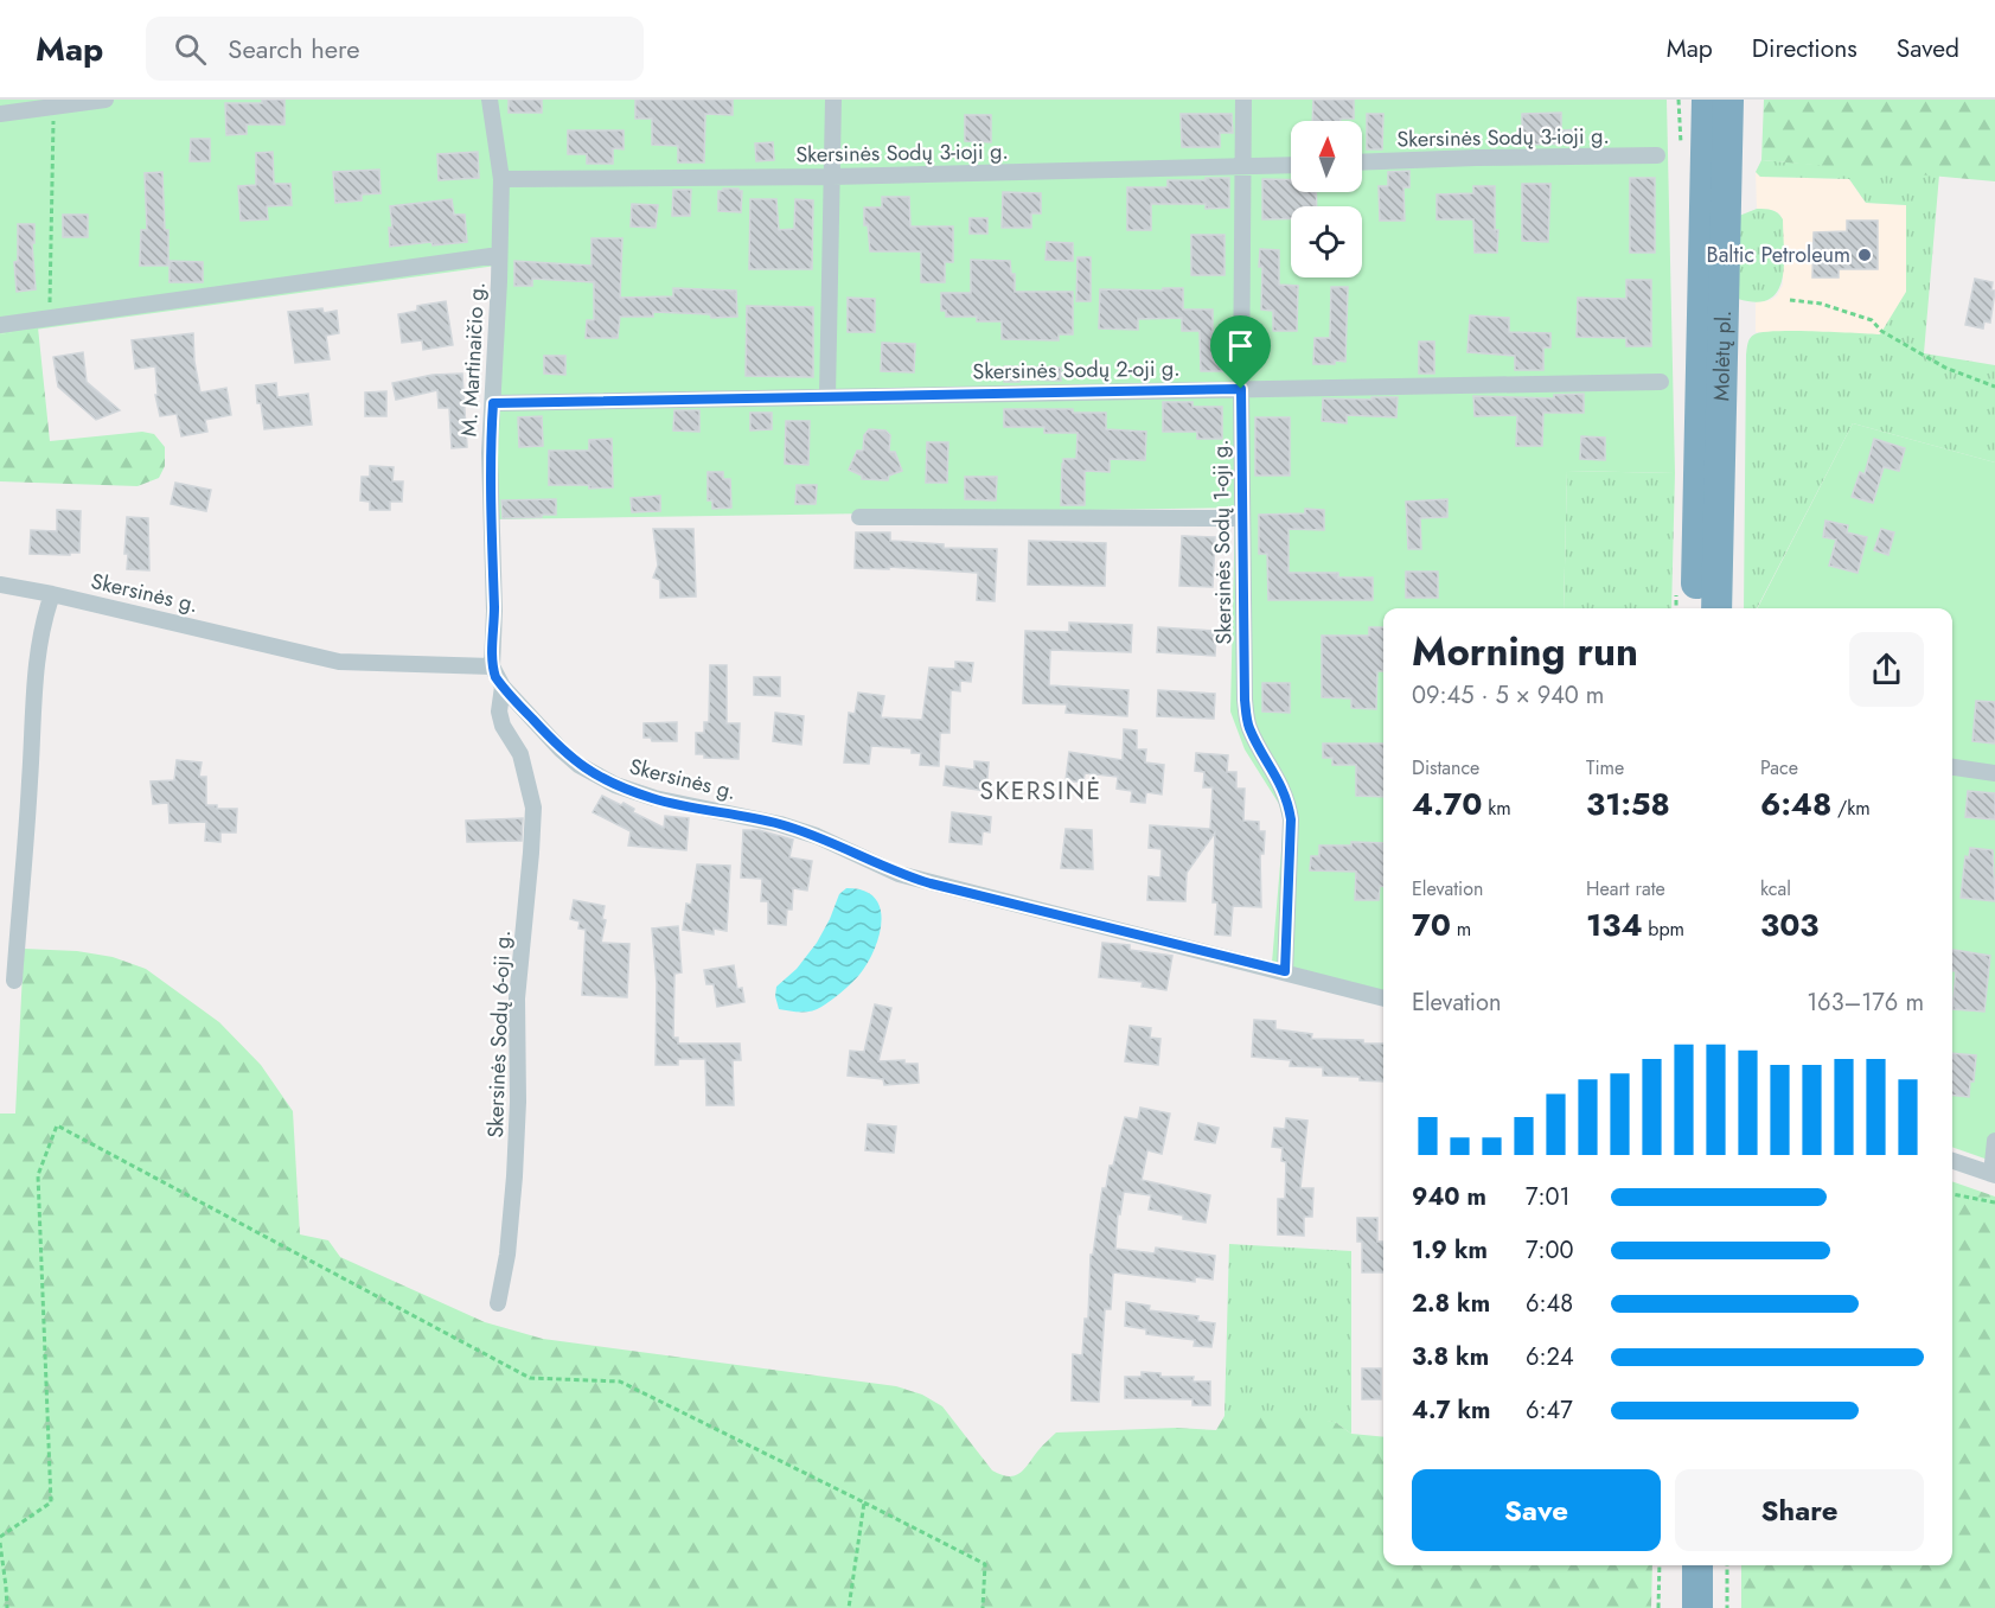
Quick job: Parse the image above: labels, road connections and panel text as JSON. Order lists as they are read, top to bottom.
{
  "streets": {
    "highway": ["Molėtų pl."],
    "street": [
      "Skersinės Sodų 3-ioji g.",
      "M. Martinaičio g.",
      "Skersinės Sodų 2-oji g.",
      "Skersinės Sodų 1-oji g.",
      "Skersinės g.",
      "Skersinės Sodų 6-oji g."
    ]
  },
  "crossings": [
    ["Skersinės Sodų 3-ioji g.", "M. Martinaičio g."],
    ["Skersinės Sodų 3-ioji g.", "Skersinės Sodų 1-oji g."],
    ["M. Martinaičio g.", "Skersinės Sodų 2-oji g."],
    ["M. Martinaičio g.", "Skersinės g."],
    ["Skersinės Sodų 2-oji g.", "Skersinės Sodų 1-oji g."],
    ["Skersinės Sodų 1-oji g.", "Skersinės g."],
    ["Skersinės g.", "Skersinės Sodų 6-oji g."]
  ],
  "districts": ["SKERSINĖ"],
  "places": ["Baltic Petroleum"],
  "north": "top",
  "page": {
    "header": "Map",
    "search": "Search here",
    "nav": ["Map", "Directions", "Saved"],
    "heading": ["Morning run", "09:45 · 5 × 940 m"],
    "stats": [
      ["Distance", "4.70 km"],
      ["Time", "31:58"],
      ["Pace", "6:48 /km"],
      ["Elevation", "70 m"],
      ["Heart rate", "134 bpm"],
      ["kcal", "303"]
    ],
    "chart": ["Elevation", "163–176 m"],
    "list": [
      {
        "name": "940 m",
        "note": "7:01"
      },
      {
        "name": "1.9 km",
        "note": "7:00"
      },
      {
        "name": "2.8 km",
        "note": "6:48"
      },
      {
        "name": "3.8 km",
        "note": "6:24"
      },
      {
        "name": "4.7 km",
        "note": "6:47"
      }
    ],
    "buttons": ["Save", "Share"]
  }
}
